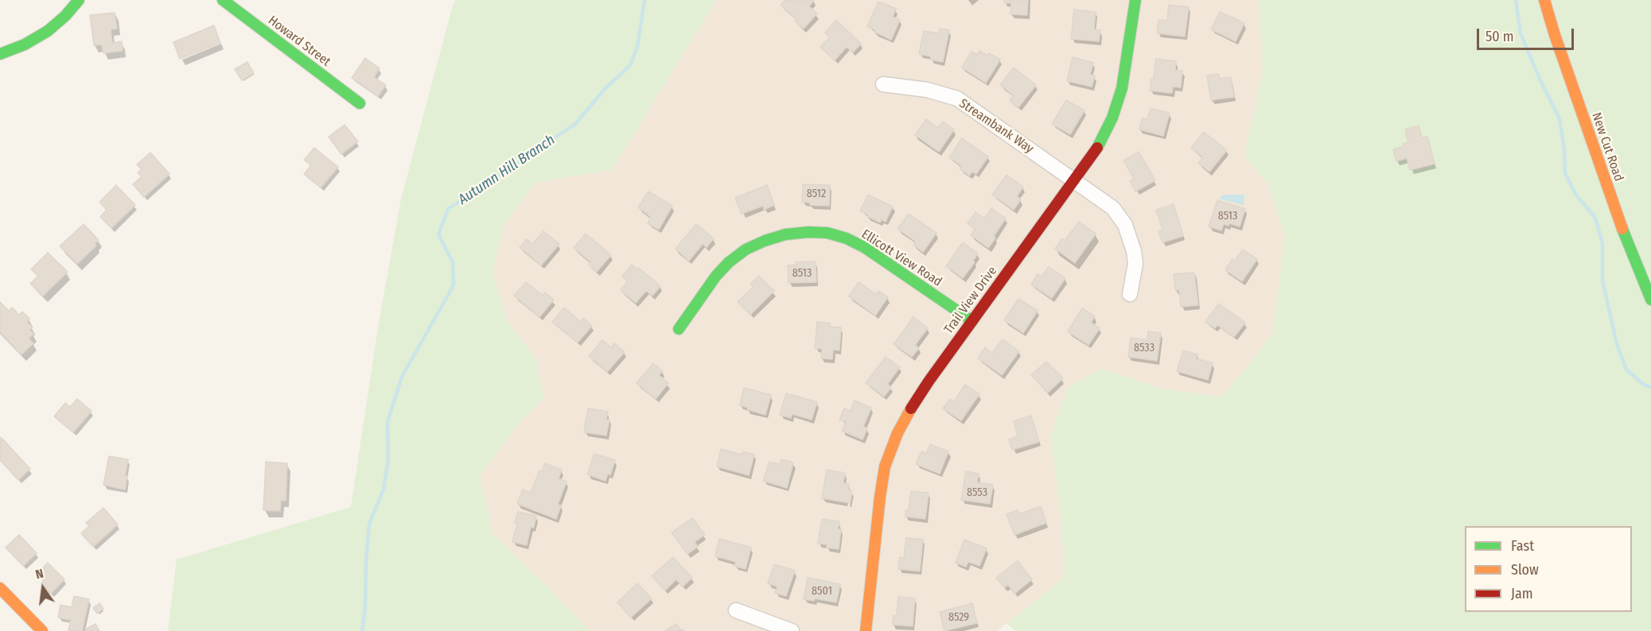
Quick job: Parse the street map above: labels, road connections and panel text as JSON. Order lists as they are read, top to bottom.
{
  "streets": {
    "street": [
      "Howard Street",
      "Streambank Way",
      "New Cut Road",
      "Ellicott View Road",
      "Trail View Drive"
    ]
  },
  "crossings": [
    ["Streambank Way", "Trail View Drive"],
    ["Ellicott View Road", "Trail View Drive"]
  ],
  "water": ["Autumn Hill Branch"],
  "house_numbers": [
    "8512",
    "8513",
    "8513",
    "8533",
    "8553",
    "8501",
    "8529"
  ],
  "legend": ["Fast", "Slow", "Jam"],
  "scale_bar": "50 m",
  "north": "top"
}
